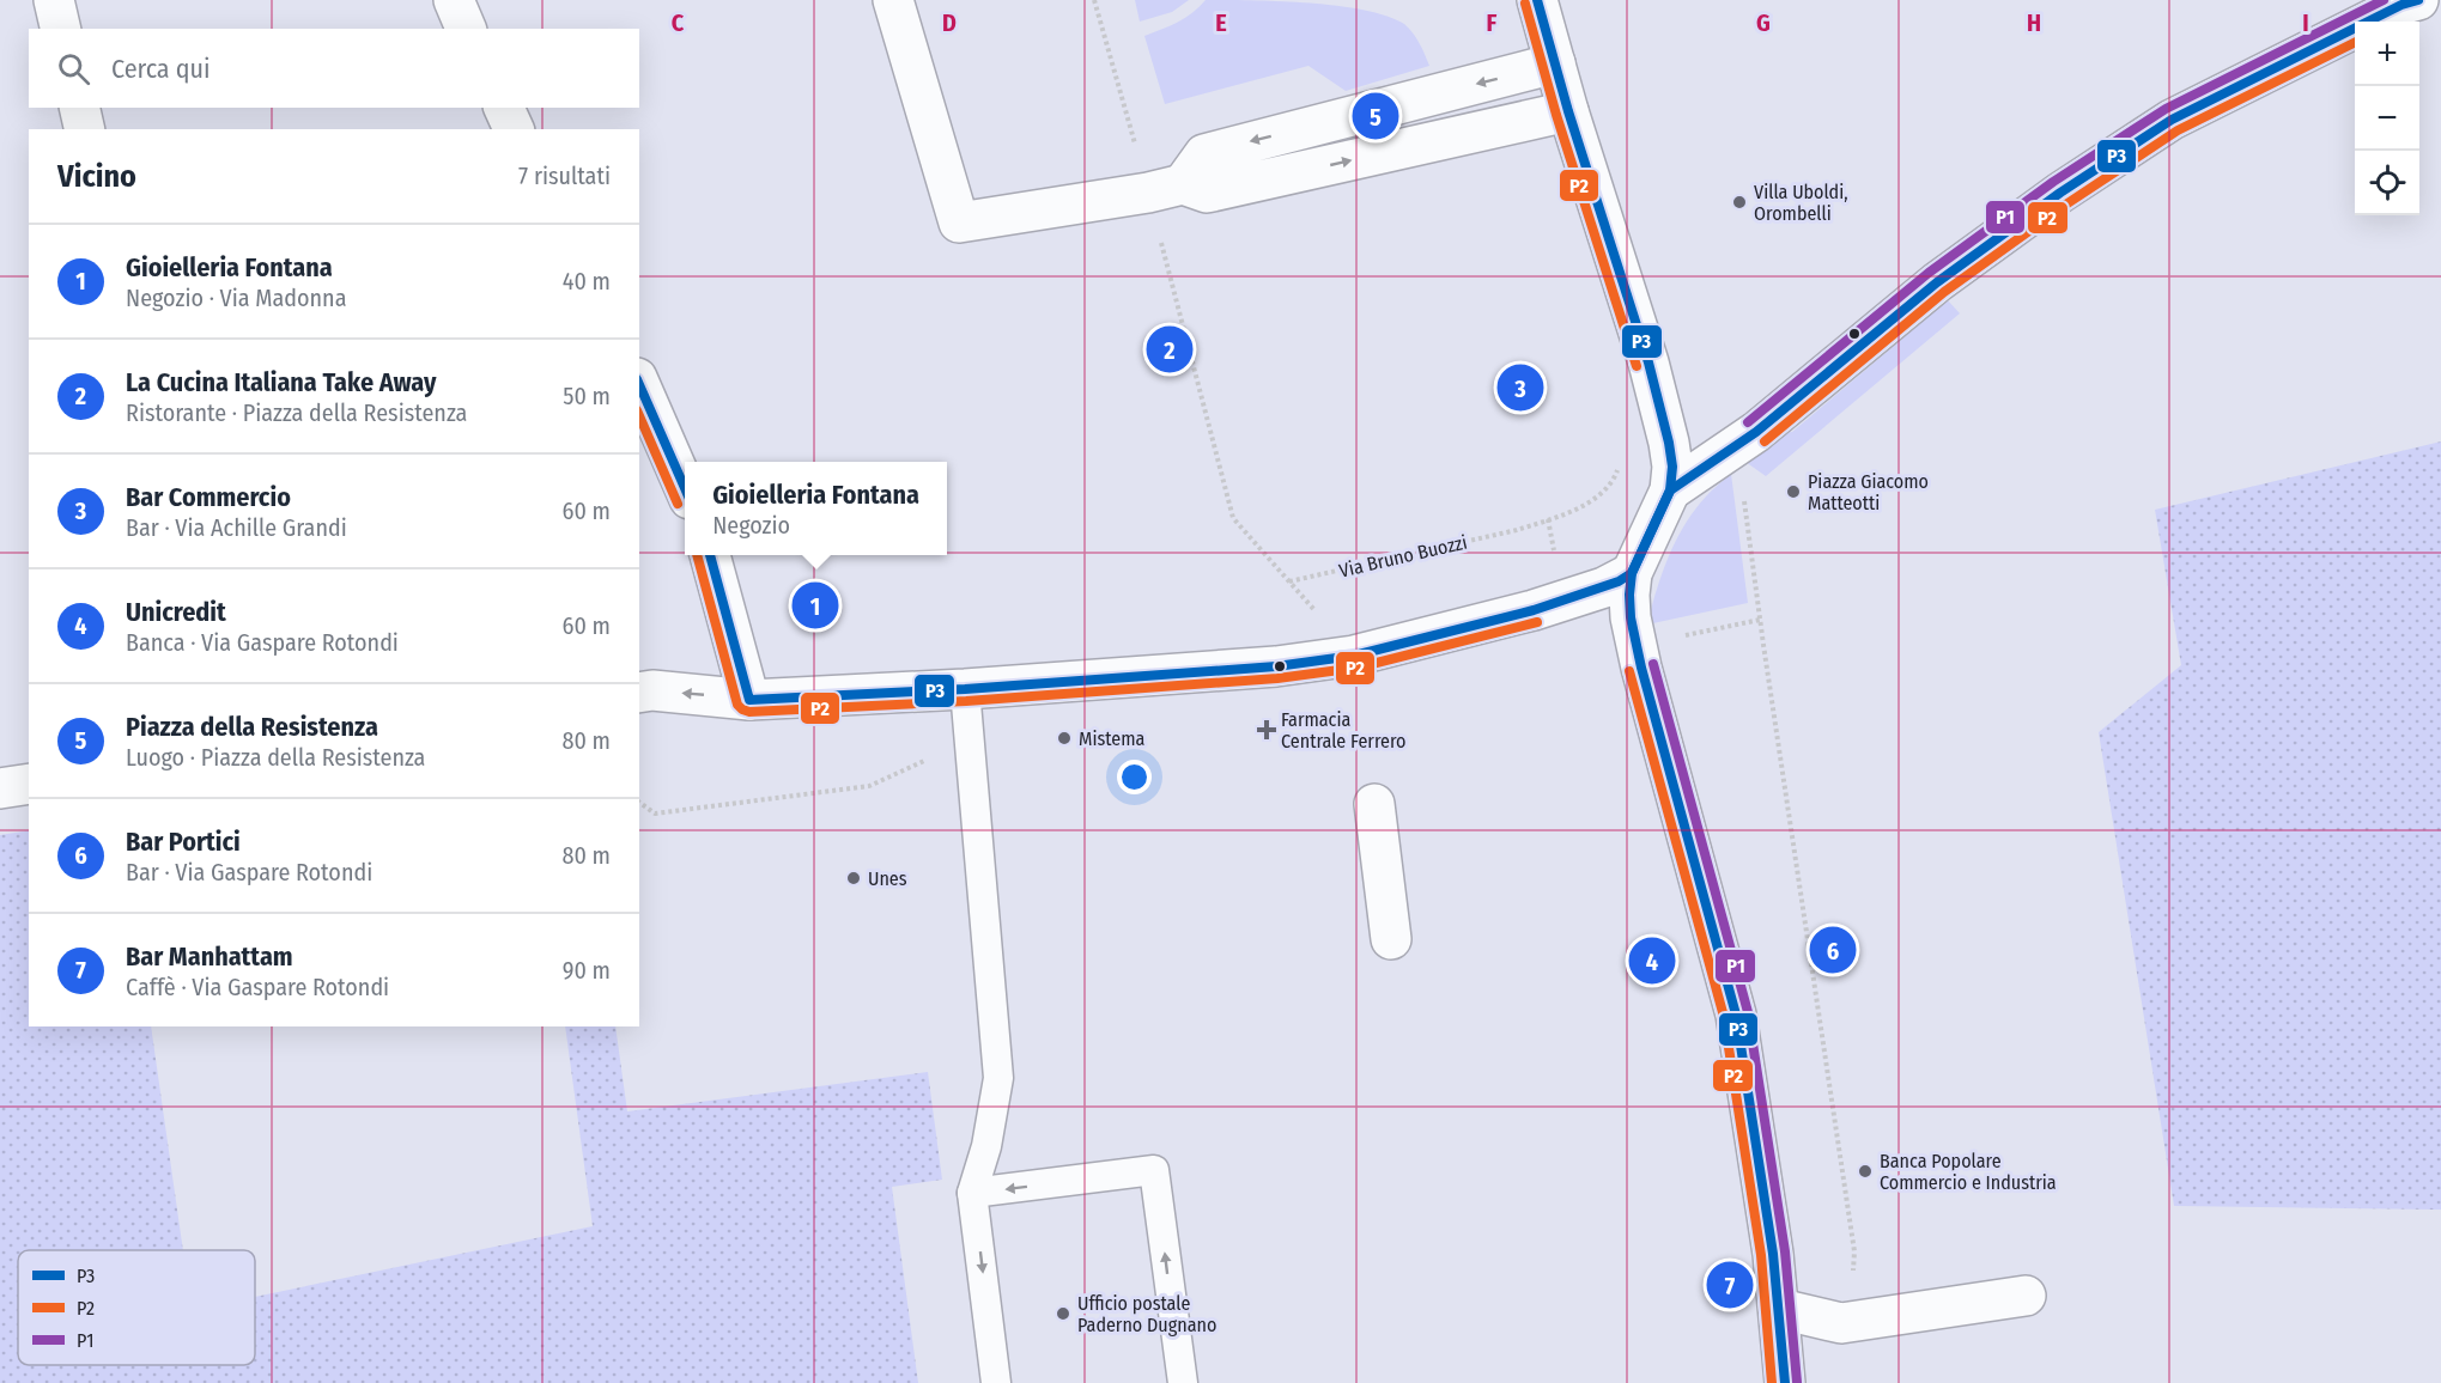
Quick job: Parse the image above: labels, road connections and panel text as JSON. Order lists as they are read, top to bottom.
{
  "streets": {
    "path": ["Via Bruno Buozzi"]
  },
  "places": {
    "other": [
      "Villa Uboldi, Orombelli",
      "Piazza Giacomo Matteotti",
      "Mistema",
      "Unes",
      "Banca Popolare Commercio e Industria",
      "Ufficio postale Paderno Dugnano"
    ],
    "health": ["Farmacia Centrale Ferrero"]
  },
  "lines": ["transit line P3", "transit line P1", "transit line P2"],
  "legend": ["P3", "P2", "P1"],
  "page": {
    "map_buttons": ["+", "−"],
    "search": "Cerca qui",
    "pins": [
      "5",
      "2",
      "3",
      "1",
      "6",
      "4",
      "7"
    ],
    "heading": ["Vicino", "7 risultati"],
    "list": [
      {
        "mark": "1",
        "name": "Gioielleria Fontana",
        "note": "Negozio · Via Madonna",
        "value": "40 m"
      },
      {
        "mark": "2",
        "name": "La Cucina Italiana Take Away",
        "note": "Ristorante · Piazza della Resistenza",
        "value": "50 m"
      },
      {
        "mark": "3",
        "name": "Bar Commercio",
        "note": "Bar · Via Achille Grandi",
        "value": "60 m"
      },
      {
        "mark": "4",
        "name": "Unicredit",
        "note": "Banca · Via Gaspare Rotondi",
        "value": "60 m"
      },
      {
        "mark": "5",
        "name": "Piazza della Resistenza",
        "note": "Luogo · Piazza della Resistenza",
        "value": "80 m"
      },
      {
        "mark": "6",
        "name": "Bar Portici",
        "note": "Bar · Via Gaspare Rotondi",
        "value": "80 m"
      },
      {
        "mark": "7",
        "name": "Bar Manhattam",
        "note": "Caffè · Via Gaspare Rotondi",
        "value": "90 m"
      }
    ],
    "popup": ["Gioielleria Fontana", "Negozio"]
  },
  "grid": {
    "columns": [
      "C",
      "D",
      "E",
      "F",
      "G",
      "H",
      "I"
    ]
  }
}
